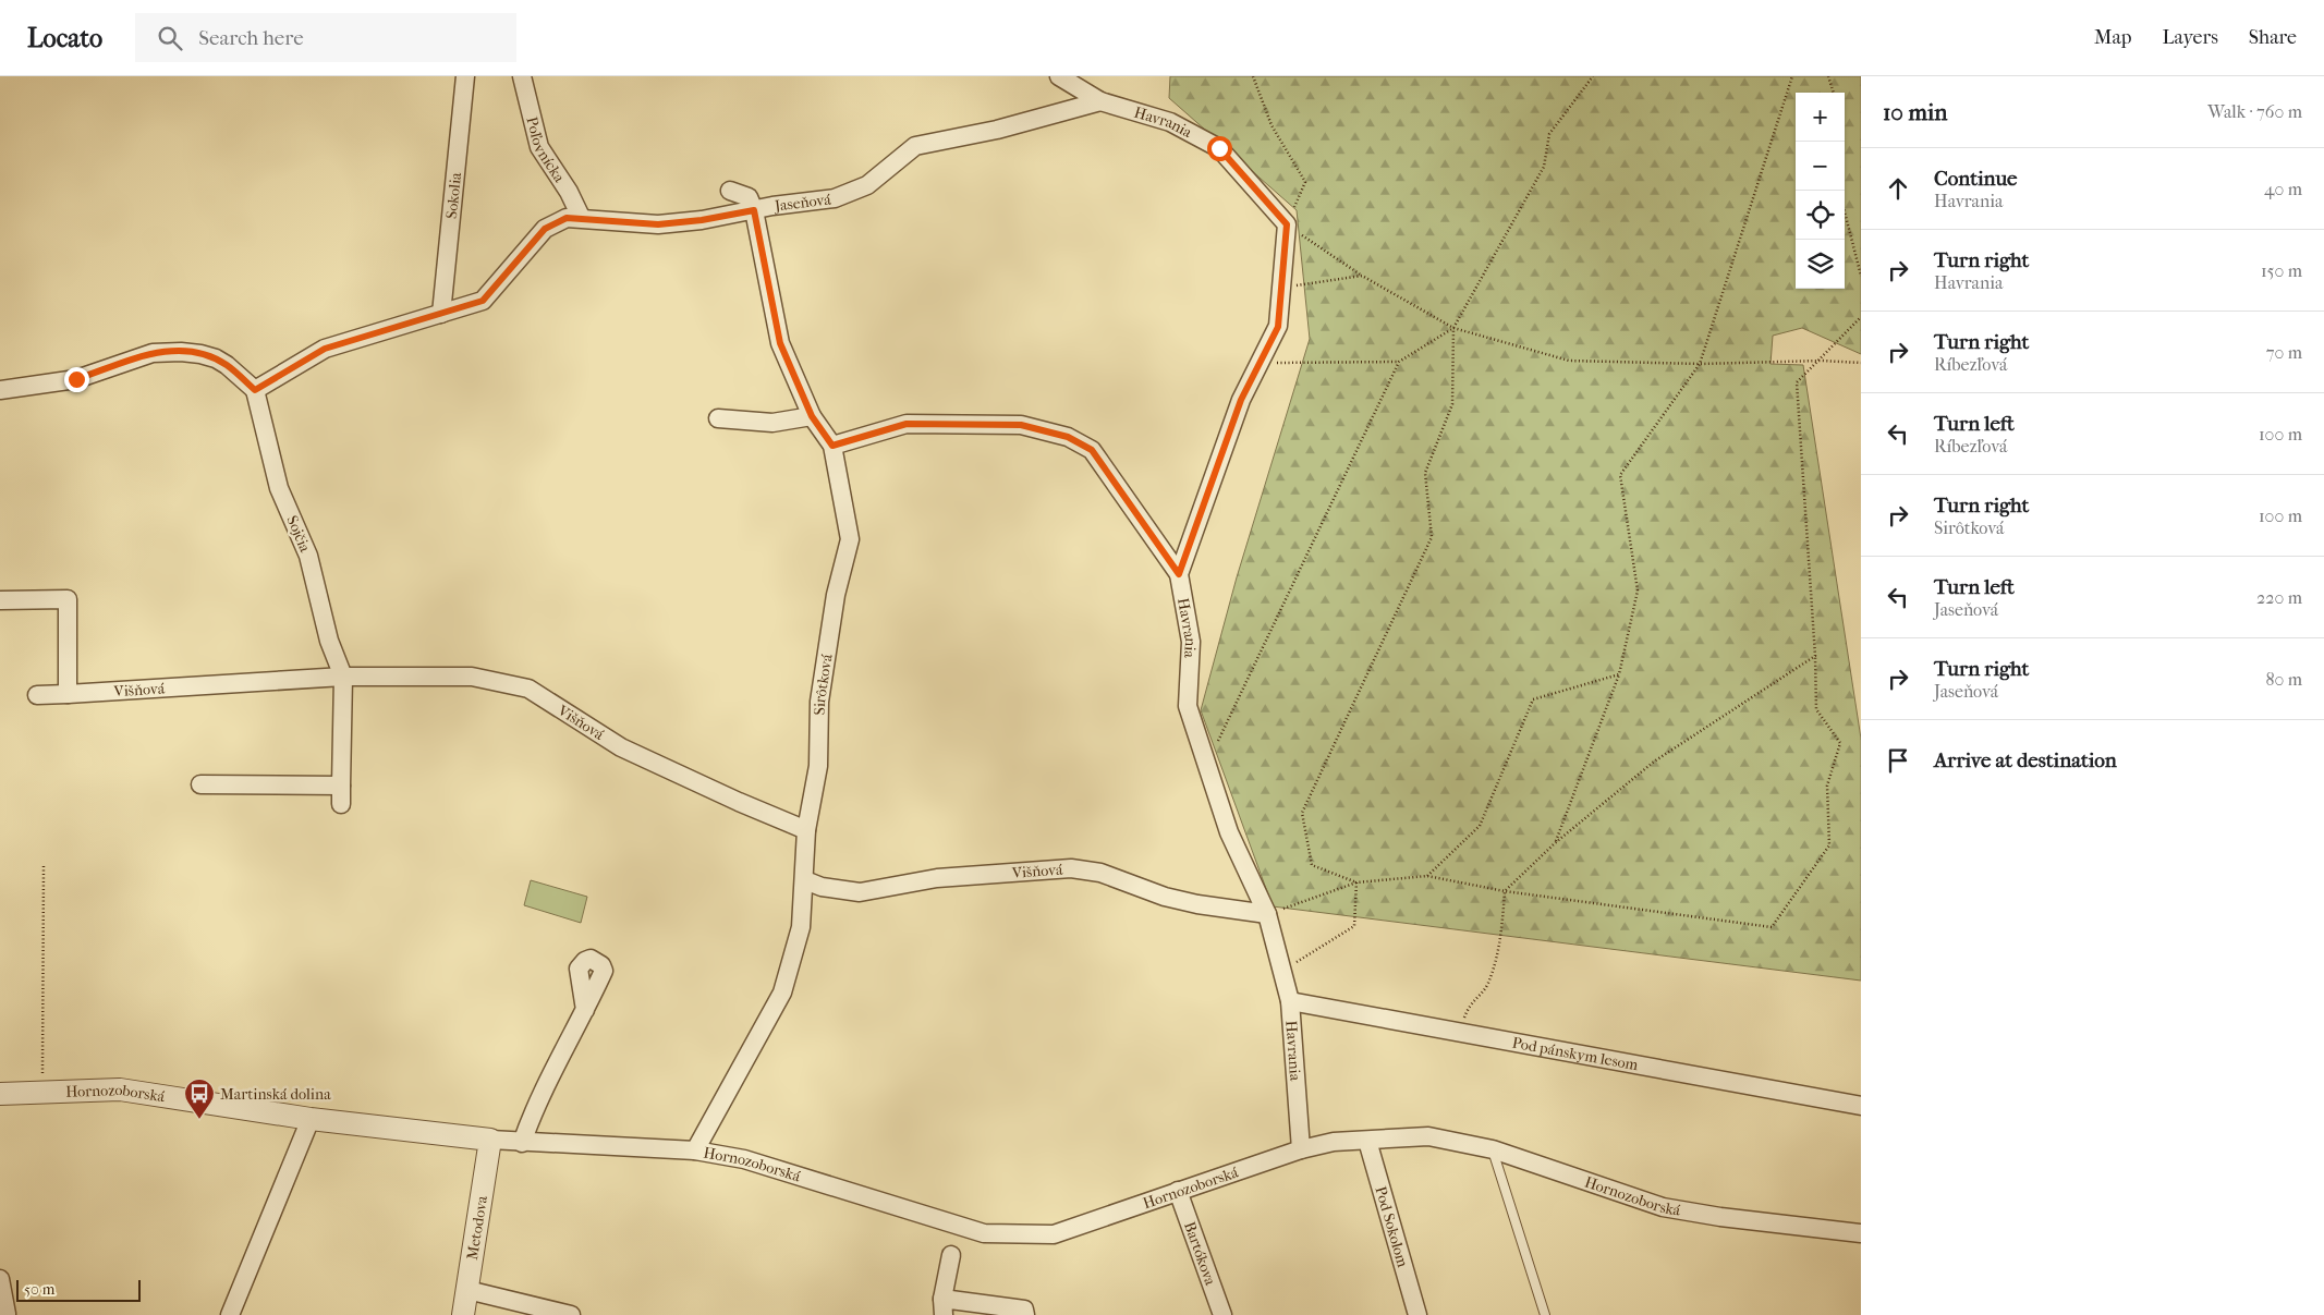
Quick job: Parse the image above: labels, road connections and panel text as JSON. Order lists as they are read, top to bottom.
{
  "streets": {
    "street": [
      "Havrania",
      "Poľovnícka",
      "Sokolia",
      "Jaseňová",
      "Sojčia",
      "Sirôtková",
      "Višňová",
      "Pod pánskym lesom",
      "Hornozoborská",
      "Metodova",
      "Pod Sokolom",
      "Bartókova"
    ]
  },
  "crossings": [
    ["Havrania", "Jaseňová"],
    ["Havrania", "Višňová"],
    ["Havrania", "Pod pánskym lesom"],
    ["Havrania", "Hornozoborská"],
    ["Poľovnícka", "Jaseňová"],
    ["Sokolia", "Jaseňová"],
    ["Jaseňová", "Sojčia"],
    ["Jaseňová", "Sirôtková"],
    ["Sojčia", "Višňová"],
    ["Sirôtková", "Višňová"],
    ["Sirôtková", "Hornozoborská"],
    ["Hornozoborská", "Metodova"],
    ["Hornozoborská", "Pod Sokolom"],
    ["Hornozoborská", "Bartókova"]
  ],
  "places": {
    "bus stop": ["Martinská dolina"]
  },
  "scale_bar": "50 m",
  "page": {
    "header": "Locato",
    "search": "Search here",
    "nav": ["Map", "Layers", "Share"],
    "heading": ["10 min", "Walk · 760 m"],
    "map_buttons": ["+", "−"],
    "list": [
      ["Continue", "Havrania", "40 m"],
      ["Turn right", "Havrania", "150 m"],
      ["Turn right", "Ríbezľová", "70 m"],
      ["Turn left", "Ríbezľová", "100 m"],
      ["Turn right", "Sirôtková", "100 m"],
      ["Turn left", "Jaseňová", "220 m"],
      ["Turn right", "Jaseňová", "80 m"],
      "Arrive at destination"
    ],
    "scale": "50 m"
  }
}
